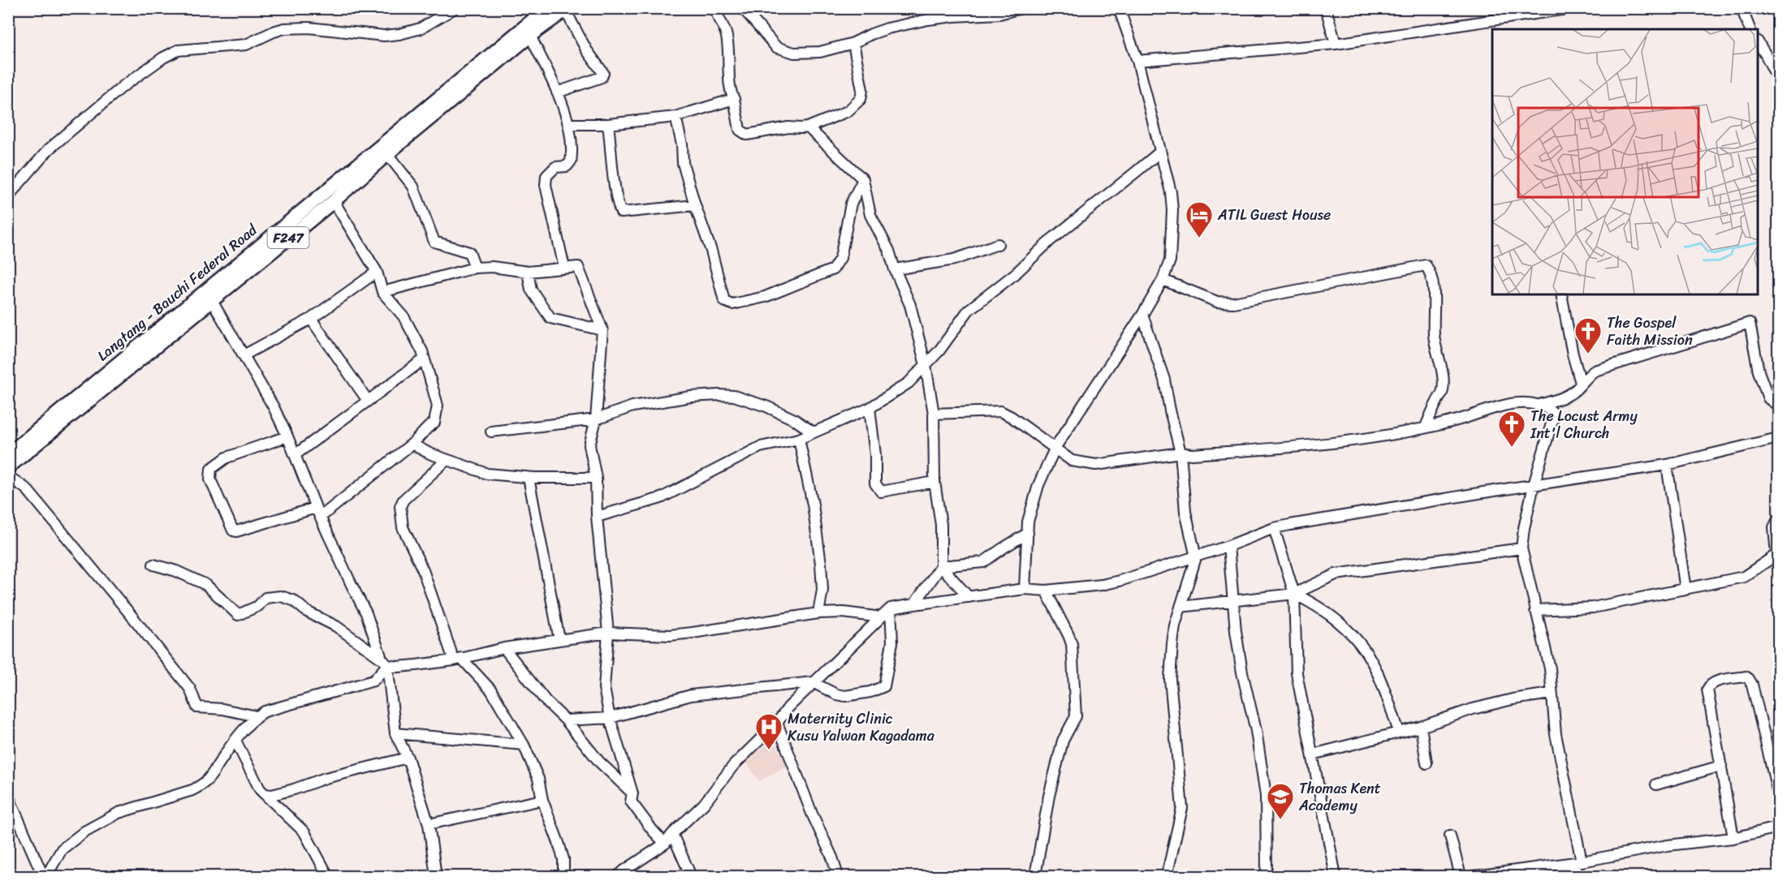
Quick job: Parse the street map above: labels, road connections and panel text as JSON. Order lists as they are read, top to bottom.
{
  "streets": {
    "main road": ["F247", "Langtang - Bauchi Federal Road"]
  },
  "places": {
    "hotel": ["ATIL Guest House"],
    "church": ["The Gospel Faith Mission", "The Locust Army Int'l Church"],
    "hospital": ["Maternity Clinic Kusu Yalwan Kagadama"],
    "school or university": ["Thomas Kent Academy"]
  }
}
